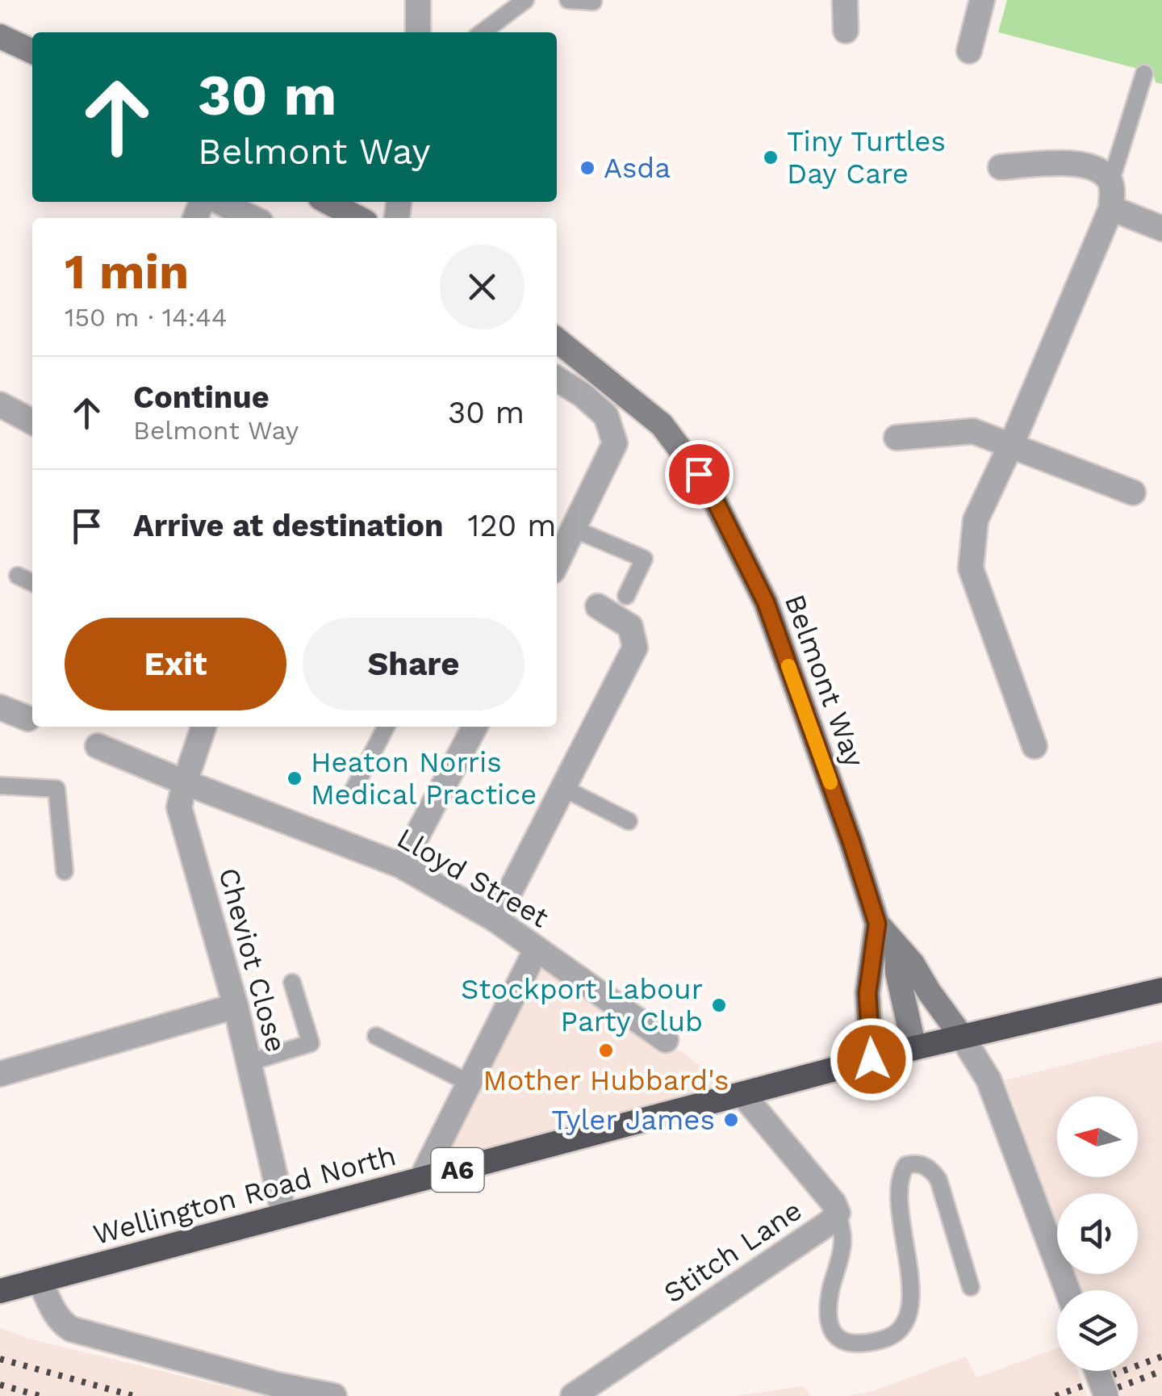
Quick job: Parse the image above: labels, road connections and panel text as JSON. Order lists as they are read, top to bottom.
{
  "streets": {
    "highway": ["A6", "Wellington Road North"],
    "street": [
      "Belmont Way",
      "Lloyd Street",
      "Cheviot Close",
      "Stitch Lane"
    ]
  },
  "crossings": [
    ["Lloyd Street", "Cheviot Close"],
    ["Cheviot Close", "Wellington Road North"],
    ["Wellington Road North", "Stitch Lane"]
  ],
  "places": [
    "Tiny Turtles Day Care",
    "Asda",
    "Heaton Norris Medical Practice",
    "Stockport Labour Party Club",
    "Mother Hubbard's",
    "Tyler James"
  ],
  "north": "left",
  "page": {
    "turn": ["30 m", "Belmont Way"],
    "heading": ["1 min", "150 m · 14:44"],
    "list": [
      {
        "name": "Continue",
        "note": "Belmont Way",
        "value": "30 m"
      },
      {
        "name": "Arrive at destination",
        "value": "120 m"
      }
    ],
    "buttons": ["Exit", "Share"]
  }
}
